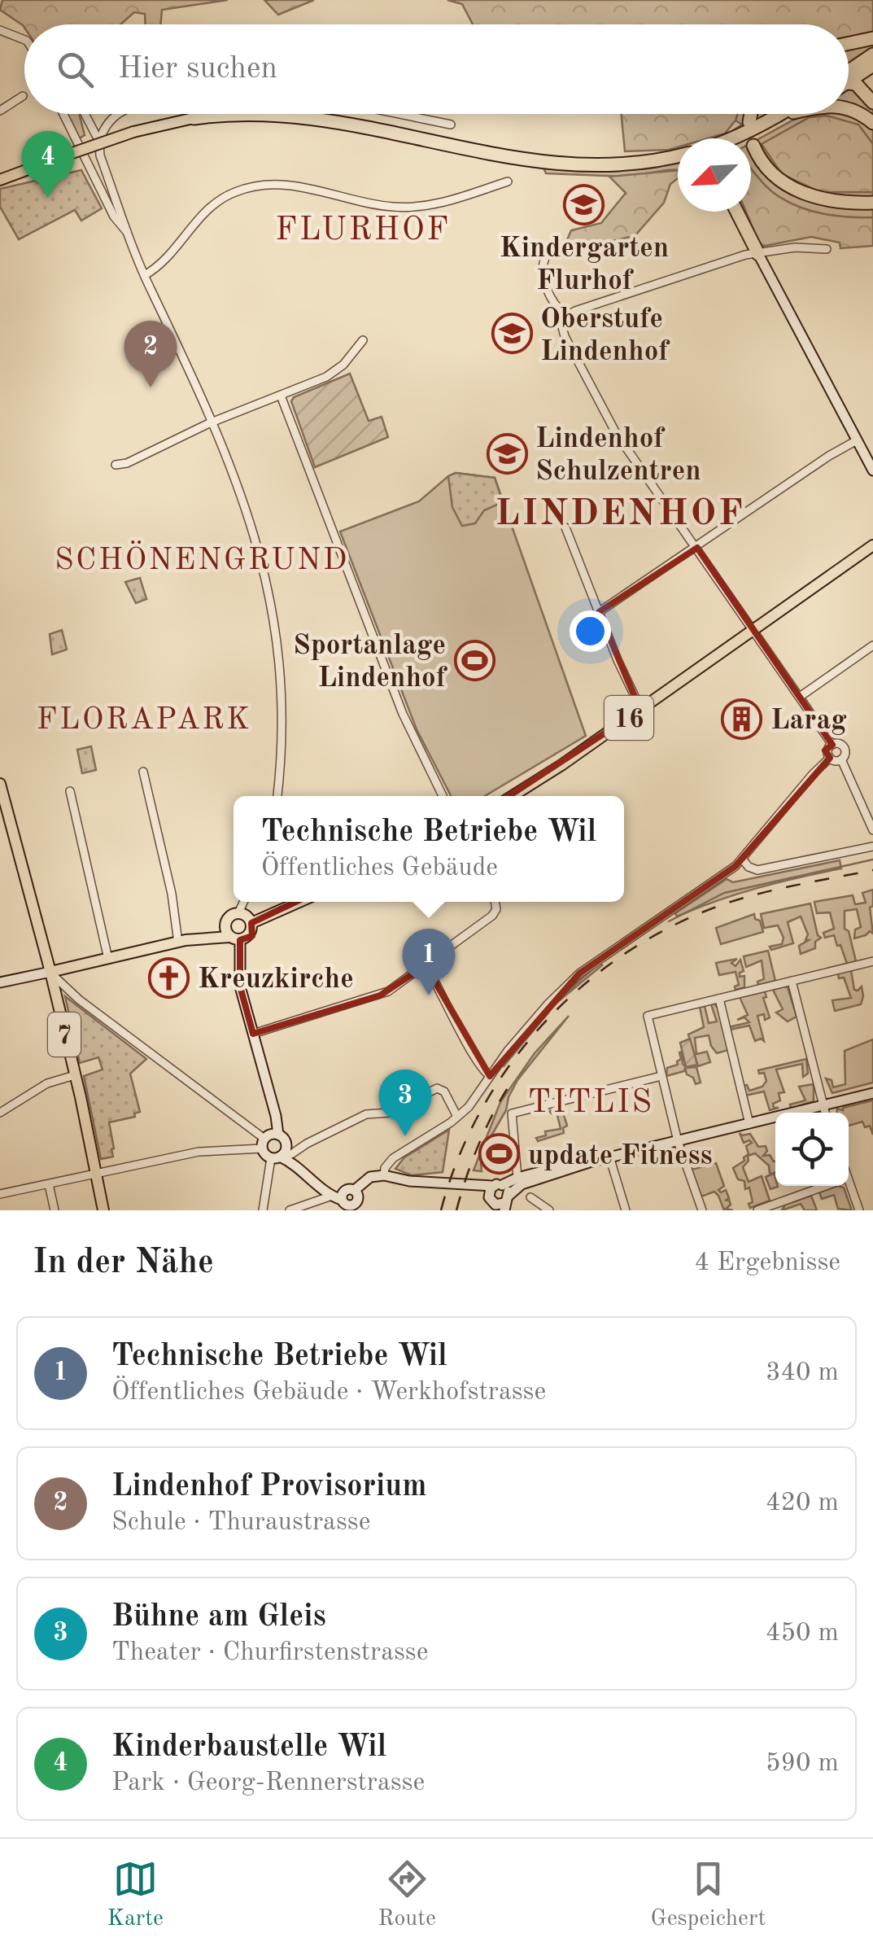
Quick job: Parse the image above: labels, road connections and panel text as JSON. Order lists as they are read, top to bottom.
{
  "streets": {
    "main road": ["16", "7"]
  },
  "districts": [
    "FLURHOF",
    "LINDENHOF",
    "SCHÖNENGRUND",
    "FLORAPARK",
    "TITLIS"
  ],
  "places": {
    "school or university": ["Kindergarten Flurhof", "Oberstufe Lindenhof", "Lindenhof Schulzentren"],
    "sports": ["Sportanlage Lindenhof", "update Fitness"],
    "building": ["Larag"],
    "church": ["Kreuzkirche"]
  },
  "north": "bottom left",
  "page": {
    "search": "Hier suchen",
    "pins": [
      "4",
      "2",
      "1",
      "3"
    ],
    "popup": ["Technische Betriebe Wil", "Öffentliches Gebäude"],
    "heading": ["In der Nähe", "4 Ergebnisse"],
    "list": [
      {
        "mark": "1",
        "name": "Technische Betriebe Wil",
        "note": "Öffentliches Gebäude · Werkhofstrasse",
        "value": "340 m"
      },
      {
        "mark": "2",
        "name": "Lindenhof Provisorium",
        "note": "Schule · Thuraustrasse",
        "value": "420 m"
      },
      {
        "mark": "3",
        "name": "Bühne am Gleis",
        "note": "Theater · Churfirstenstrasse",
        "value": "450 m"
      },
      {
        "mark": "4",
        "name": "Kinderbaustelle Wil",
        "note": "Park · Georg-Rennerstrasse",
        "value": "590 m"
      }
    ],
    "nav": ["Karte", "Route", "Gespeichert"]
  }
}
